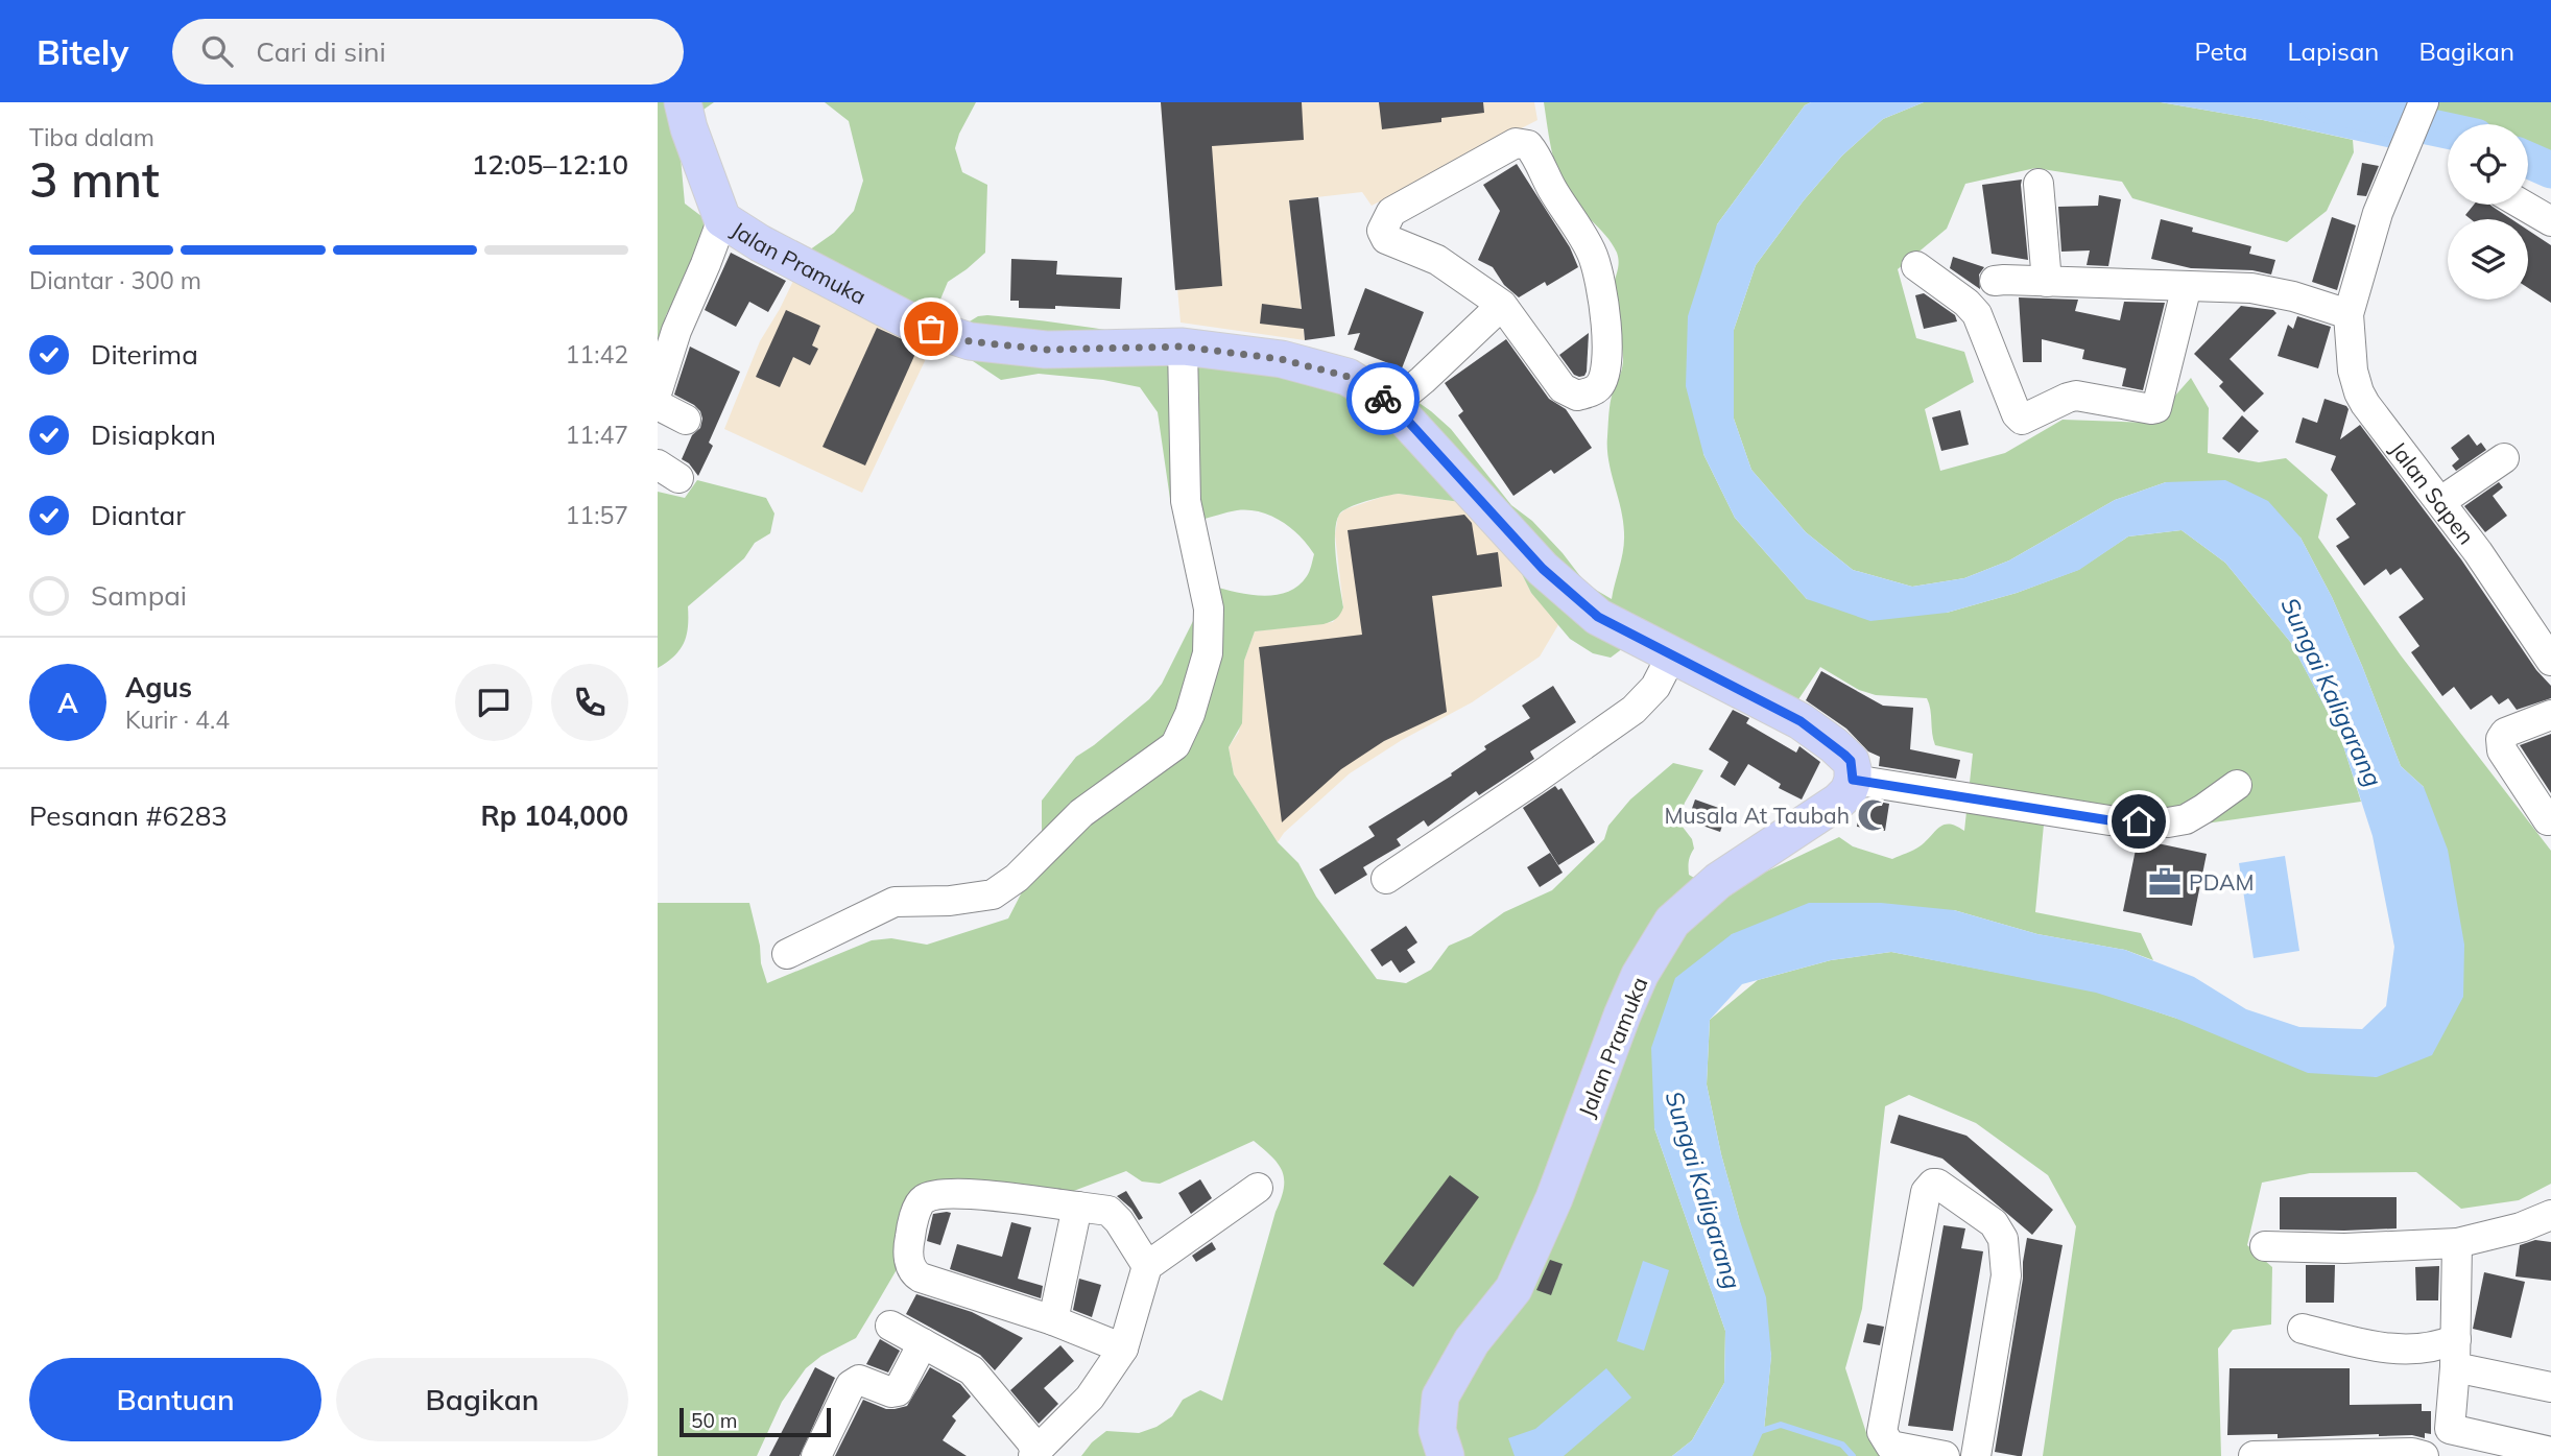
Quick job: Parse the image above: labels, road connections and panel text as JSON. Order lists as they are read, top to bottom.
{
  "streets": {
    "main road": ["Jalan Pramuka"],
    "street": ["Jalan Sapen"]
  },
  "water": ["Sungai Kaligarang"],
  "places": {
    "mosque": ["Musala At Taubah"],
    "office": ["PDAM"]
  },
  "scale_bar": "50 m",
  "page": {
    "header": "Bitely",
    "search": "Cari di sini",
    "nav": ["Peta", "Lapisan", "Bagikan"],
    "heading": ["3 mnt", "Tiba dalam", "12:05–12:10"],
    "panel": [
      "Agus",
      "Kurir · 4.4",
      "Pesanan #6283",
      "Rp 104,000"
    ],
    "bar": "Diantar · 300 m",
    "list": [
      ["Diterima", "11:42"],
      ["Disiapkan", "11:47"],
      ["Diantar", "11:57"],
      "Sampai"
    ],
    "round": "A",
    "buttons": ["Bantuan", "Bagikan"],
    "scale": "50 m"
  }
}
